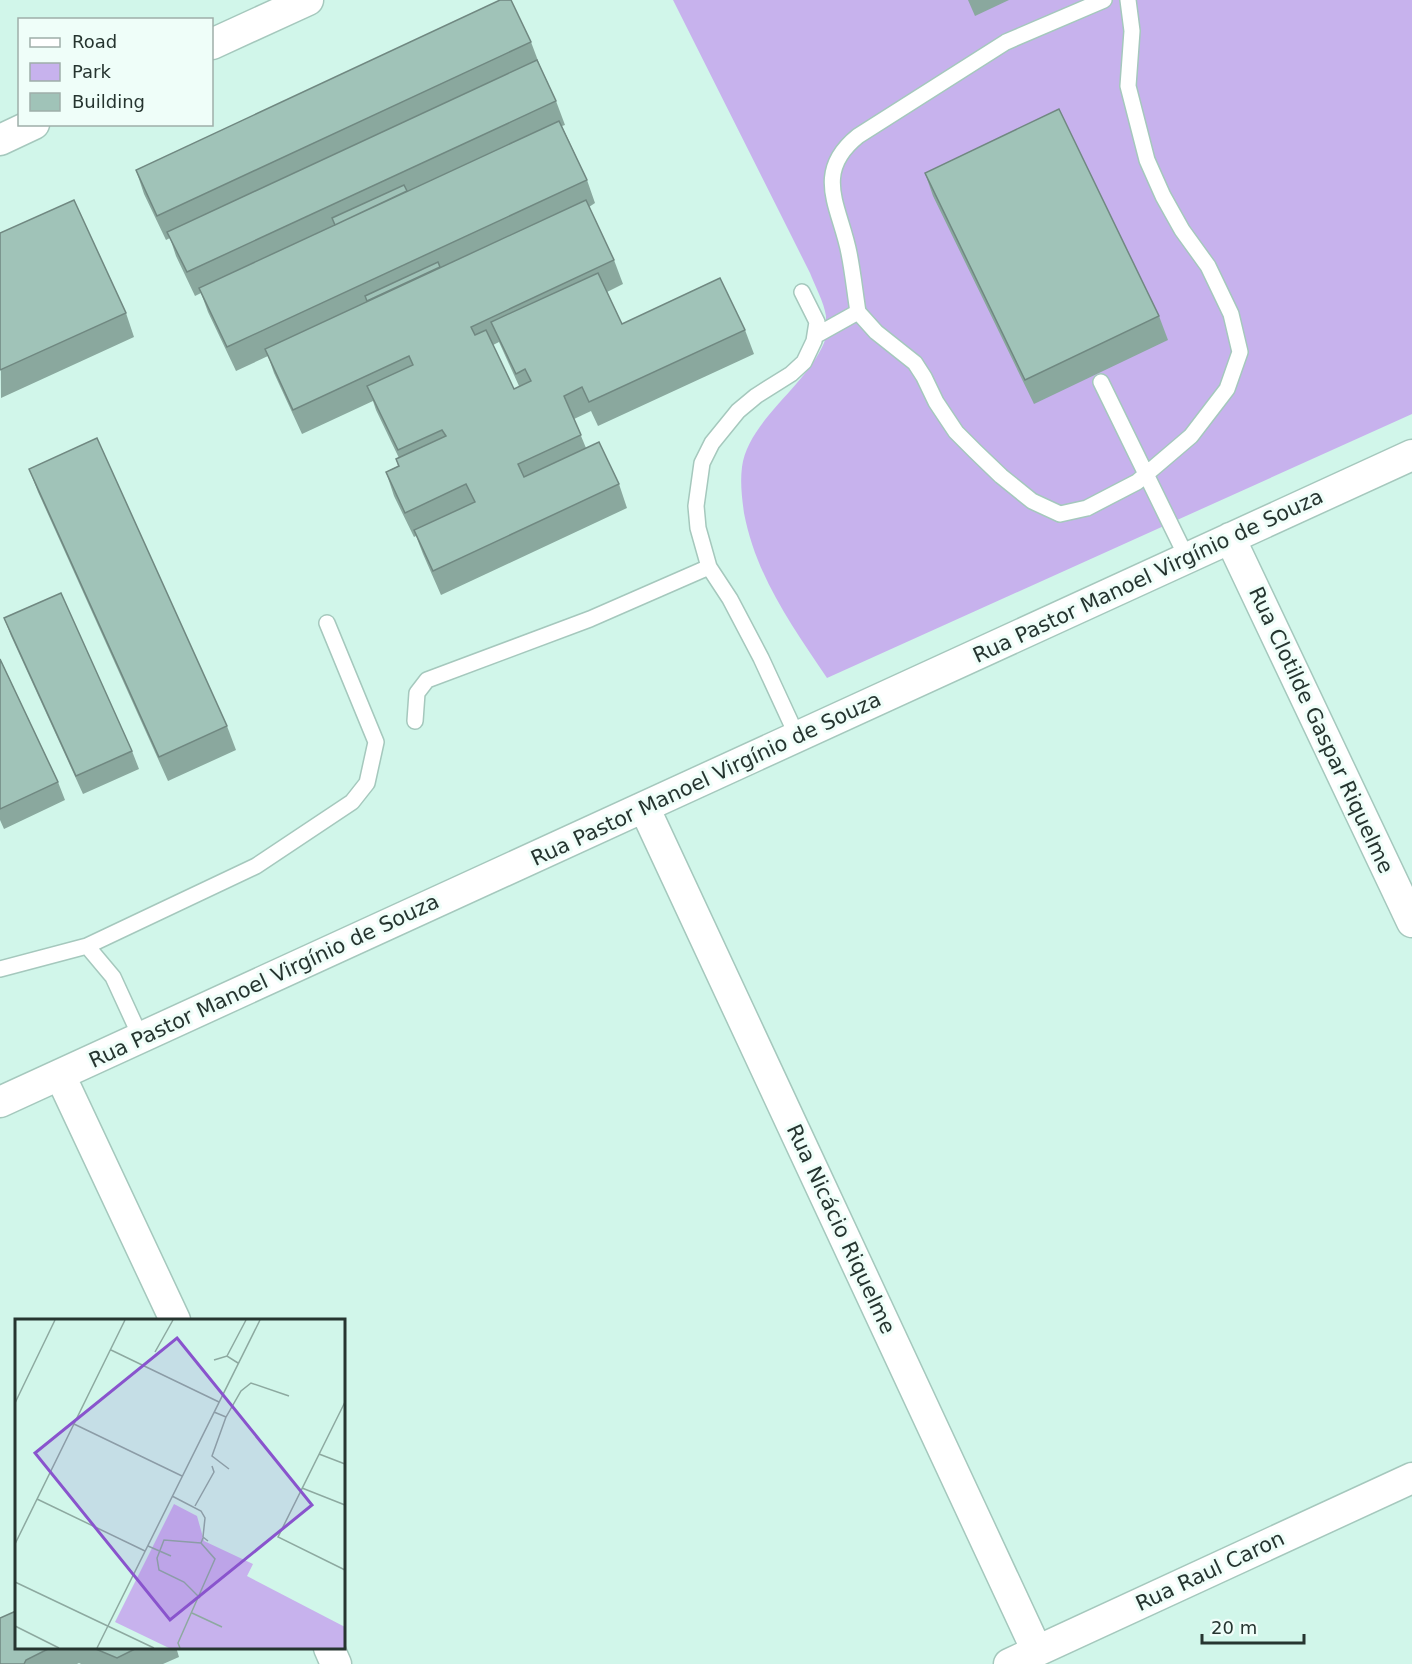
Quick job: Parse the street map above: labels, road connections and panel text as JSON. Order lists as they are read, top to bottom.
{
  "streets": {
    "street": [
      "Rua Pastor Manoel Virgínio de Souza",
      "Rua Clotilde Gaspar Riquelme",
      "Rua Nicácio Riquelme",
      "Rua Raul Caron"
    ]
  },
  "crossings": [
    ["Rua Pastor Manoel Virgínio de Souza", "Rua Clotilde Gaspar Riquelme"],
    ["Rua Pastor Manoel Virgínio de Souza", "Rua Nicácio Riquelme"],
    ["Rua Nicácio Riquelme", "Rua Raul Caron"]
  ],
  "legend": ["Road", "Park", "Building"],
  "scale_bar": "20 m"
}
